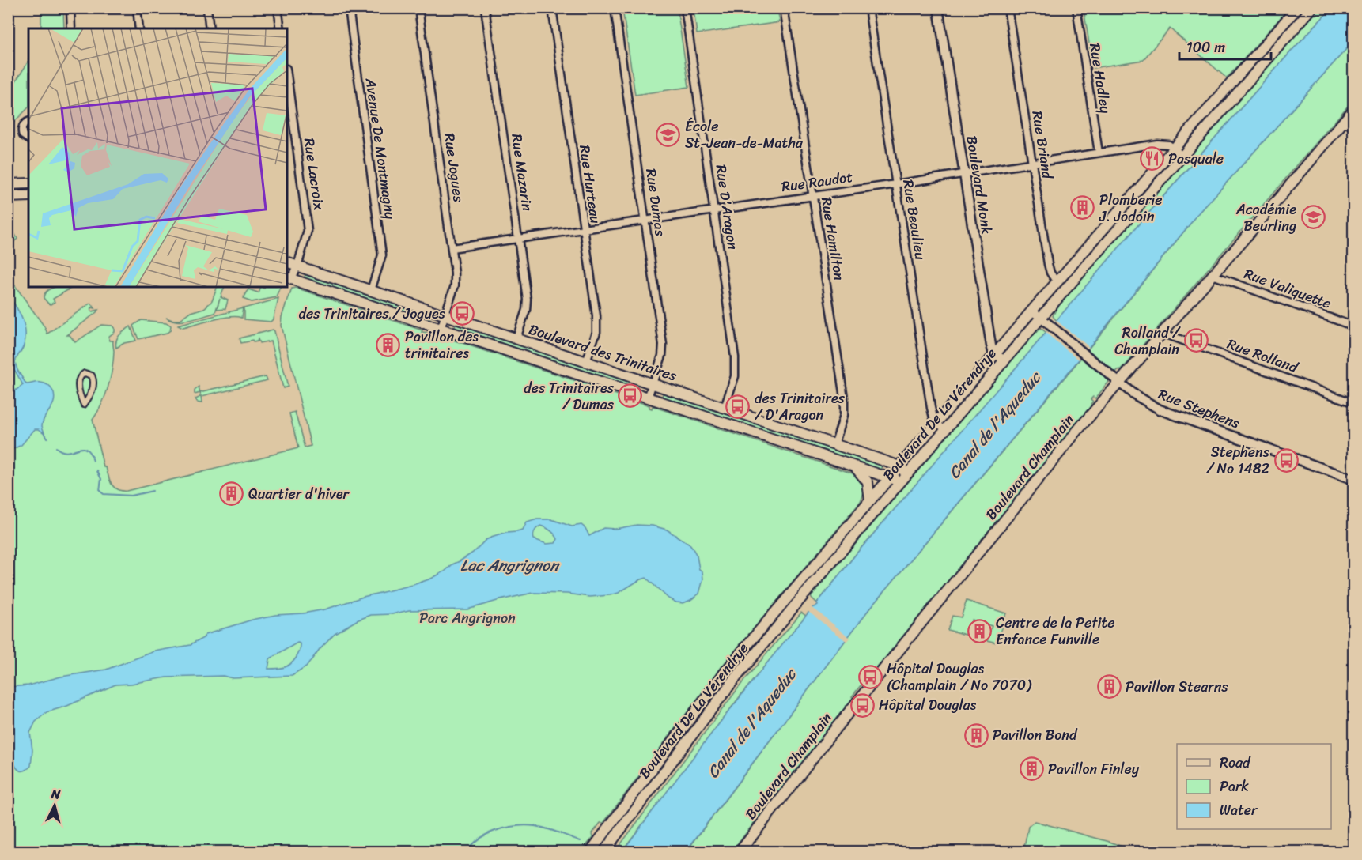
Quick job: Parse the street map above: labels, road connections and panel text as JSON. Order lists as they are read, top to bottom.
{
  "streets": {
    "main road": ["Boulevard des Trinitaires", "Boulevard De La Vérendrye", "Boulevard Champlain"],
    "street": [
      "Rue Hadley",
      "Rue Briand",
      "Avenue De Montmagny",
      "Rue Jogues",
      "Rue Mazarin",
      "Rue Lacroix",
      "Rue Raudot",
      "Rue Hurteau",
      "Boulevard Monk",
      "Rue Dumas",
      "Rue D'Aragon",
      "Rue Beaulieu",
      "Rue Hamilton",
      "Rue Valiquette",
      "Rue Rolland",
      "Rue Stephens"
    ]
  },
  "crossings": [
    ["Rue Hadley", "Rue Raudot"],
    ["Rue Briand", "Rue Raudot"],
    ["Rue Briand", "Boulevard De La Vérendrye"],
    ["Avenue De Montmagny", "Boulevard des Trinitaires"],
    ["Rue Jogues", "Rue Raudot"],
    ["Rue Jogues", "Boulevard des Trinitaires"],
    ["Rue Mazarin", "Rue Raudot"],
    ["Rue Mazarin", "Boulevard des Trinitaires"],
    ["Rue Lacroix", "Boulevard des Trinitaires"],
    ["Rue Raudot", "Rue Hurteau"],
    ["Rue Raudot", "Boulevard Monk"],
    ["Rue Raudot", "Rue Dumas"],
    ["Rue Raudot", "Rue D'Aragon"],
    ["Rue Raudot", "Rue Beaulieu"],
    ["Rue Raudot", "Rue Hamilton"],
    ["Rue Raudot", "Boulevard De La Vérendrye"],
    ["Rue Hurteau", "Boulevard des Trinitaires"],
    ["Boulevard Monk", "Boulevard De La Vérendrye"],
    ["Rue Dumas", "Boulevard des Trinitaires"],
    ["Rue D'Aragon", "Boulevard des Trinitaires"],
    ["Rue Beaulieu", "Boulevard De La Vérendrye"],
    ["Rue Hamilton", "Boulevard des Trinitaires"],
    ["Rue Valiquette", "Boulevard Champlain"],
    ["Boulevard des Trinitaires", "Boulevard De La Vérendrye"],
    ["Rue Rolland", "Boulevard Champlain"],
    ["Rue Stephens", "Boulevard De La Vérendrye"],
    ["Rue Stephens", "Boulevard Champlain"]
  ],
  "water": ["Canal de l'Aqueduc", "Lac Angrignon"],
  "parks": ["Parc Angrignon"],
  "places": {
    "school or university": ["École St-Jean-de-Matha", "Académie Beurling"],
    "restaurant": ["Pasquale"],
    "building": [
      "Plomberie J. Jodoin",
      "Pavillon des trinitaires",
      "Quartier d'hiver",
      "Centre de la Petite Enfance Funville",
      "Pavillon Stearns",
      "Pavillon Bond",
      "Pavillon Finley"
    ],
    "bus stop": [
      "des Trinitaires / Jogues",
      "Rolland / Champlain",
      "des Trinitaires / Dumas",
      "des Trinitaires / D'Aragon",
      "Stephens / No 1482",
      "Hôpital Douglas (Champlain / No 7070)",
      "Hôpital Douglas"
    ]
  },
  "legend": ["Road", "Park", "Water"],
  "scale_bar": "100 m",
  "north": "top"
}
